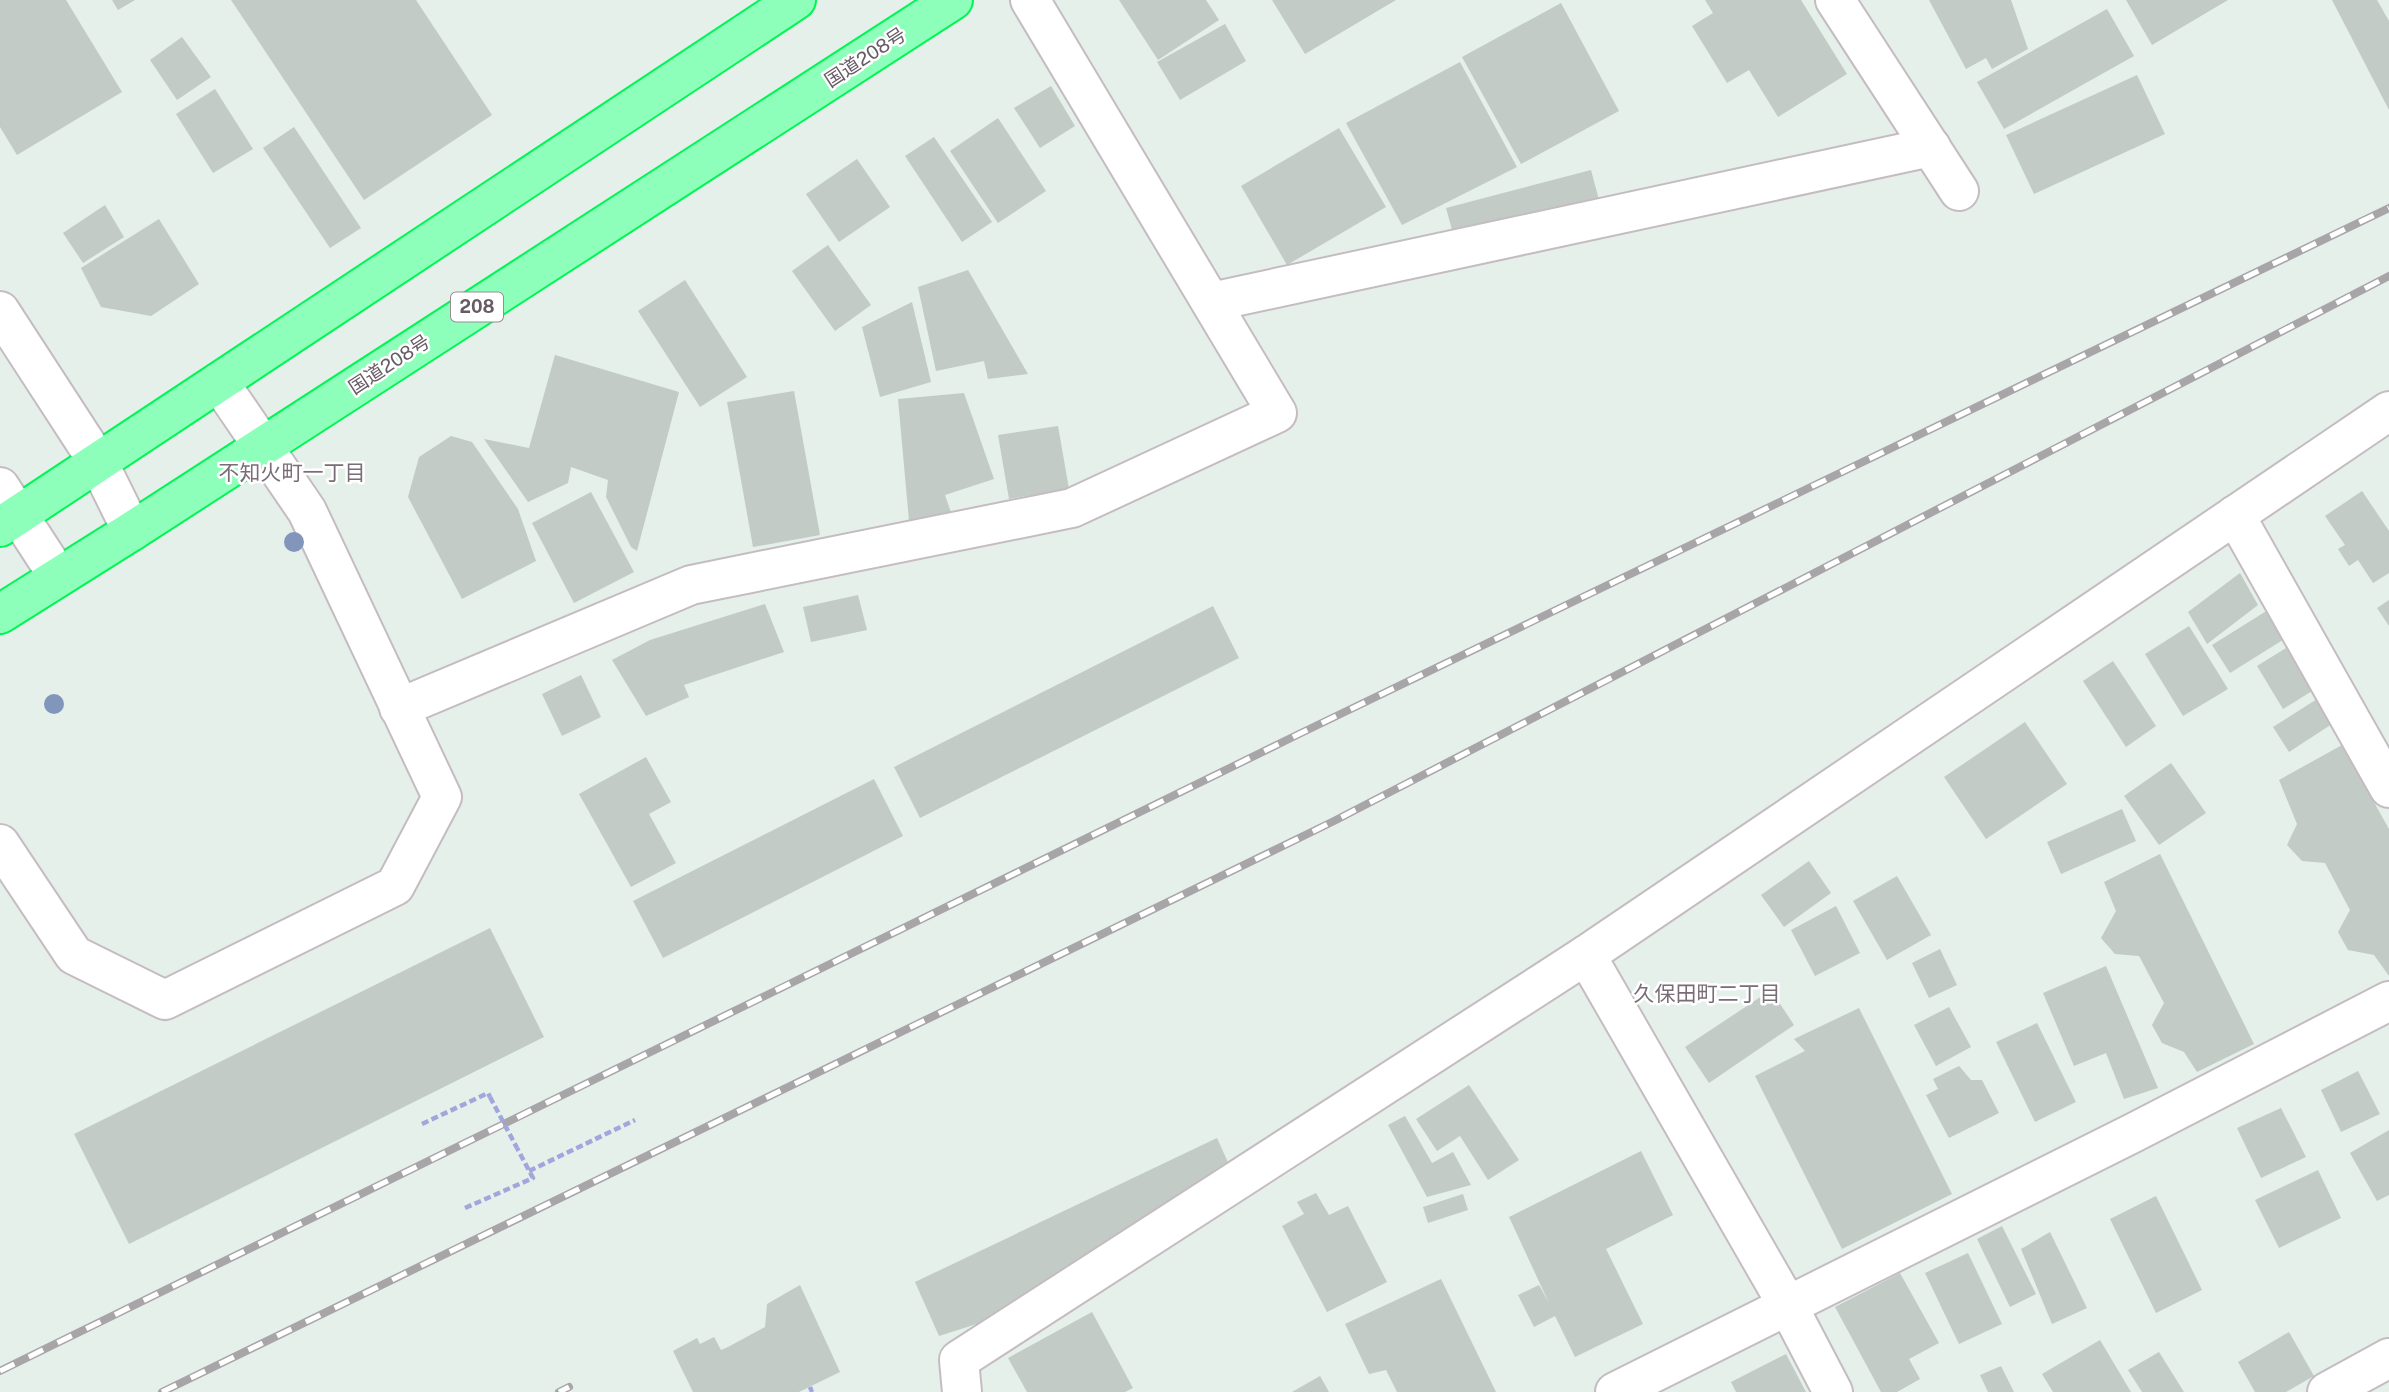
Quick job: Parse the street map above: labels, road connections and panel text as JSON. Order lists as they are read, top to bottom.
{
  "streets": {
    "highway": ["国道208号", "208"]
  },
  "districts": ["不知火町一丁目", "久保田町二丁目"]
}
